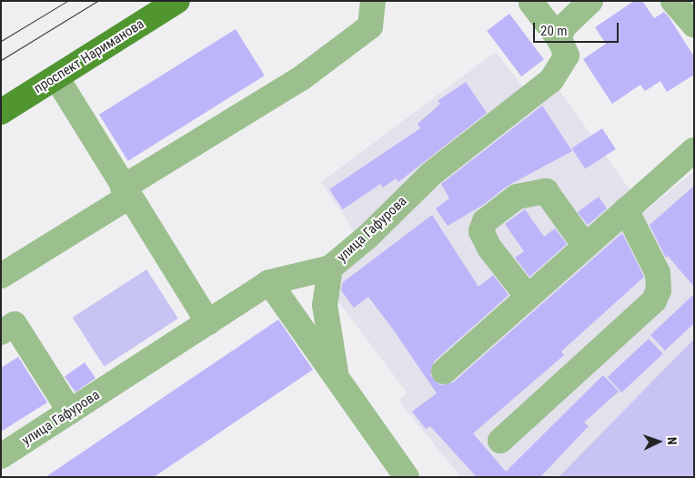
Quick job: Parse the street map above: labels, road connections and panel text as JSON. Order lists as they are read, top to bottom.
{
  "streets": {
    "main road": ["проспект Нариманова"],
    "street": ["улица Гафурова"]
  },
  "scale_bar": "20 m",
  "north": "right"
}
